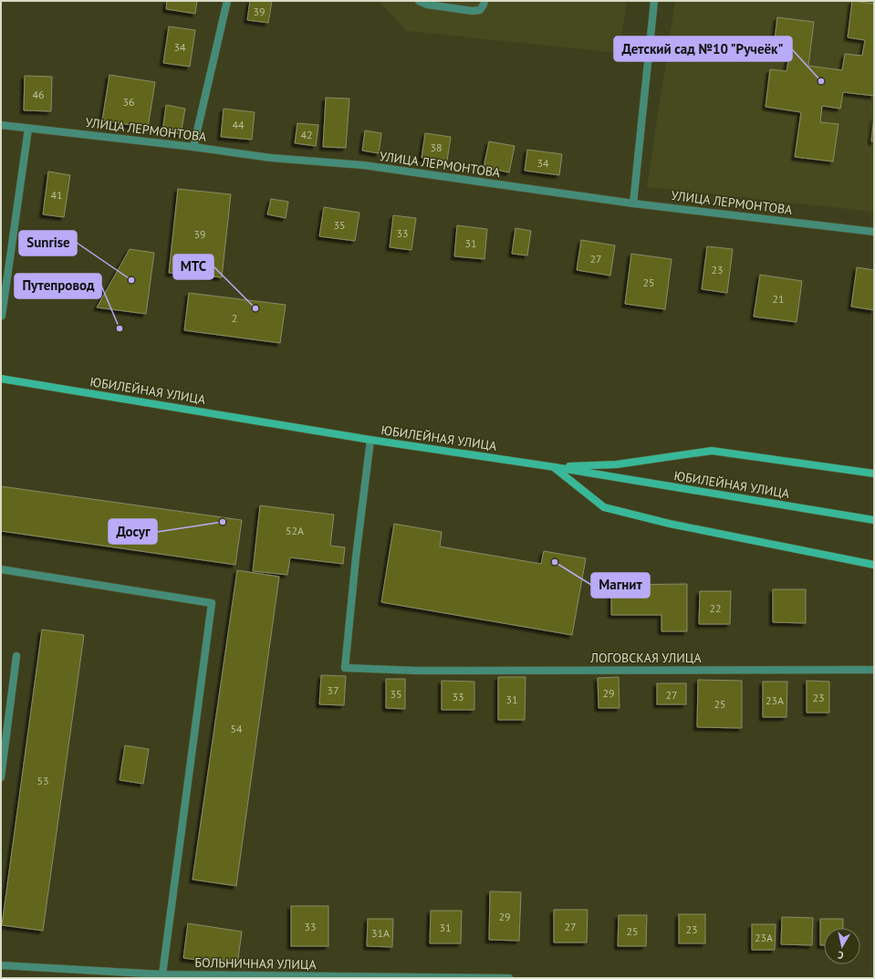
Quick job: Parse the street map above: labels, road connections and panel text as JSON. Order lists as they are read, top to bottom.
{
  "streets": {
    "main road": ["ЮБИЛЕЙНАЯ УЛИЦА"],
    "street": ["УЛИЦА ЛЕРМОНТОВА", "ЛОГОВСКАЯ УЛИЦА", "БОЛЬНИЧНАЯ УЛИЦА"]
  },
  "crossings": [
    ["ЮБИЛЕЙНАЯ УЛИЦА", "ЛОГОВСКАЯ УЛИЦА"]
  ],
  "places": [
    "Детский сад №10 \"Ручеёк\"",
    "Sunrise",
    "МТС",
    "Путепровод",
    "Досуг",
    "Магнит"
  ],
  "house_numbers": [
    "39",
    "34",
    "46",
    "36",
    "44",
    "42",
    "38",
    "34",
    "41",
    "35",
    "33",
    "39",
    "31",
    "27",
    "23",
    "25",
    "21",
    "2",
    "52А",
    "22",
    "37",
    "29",
    "35",
    "27",
    "33",
    "23",
    "31",
    "23А",
    "25",
    "54",
    "53",
    "29",
    "33",
    "27",
    "31",
    "23",
    "25",
    "31А",
    "23А"
  ],
  "north": "bottom"
}
